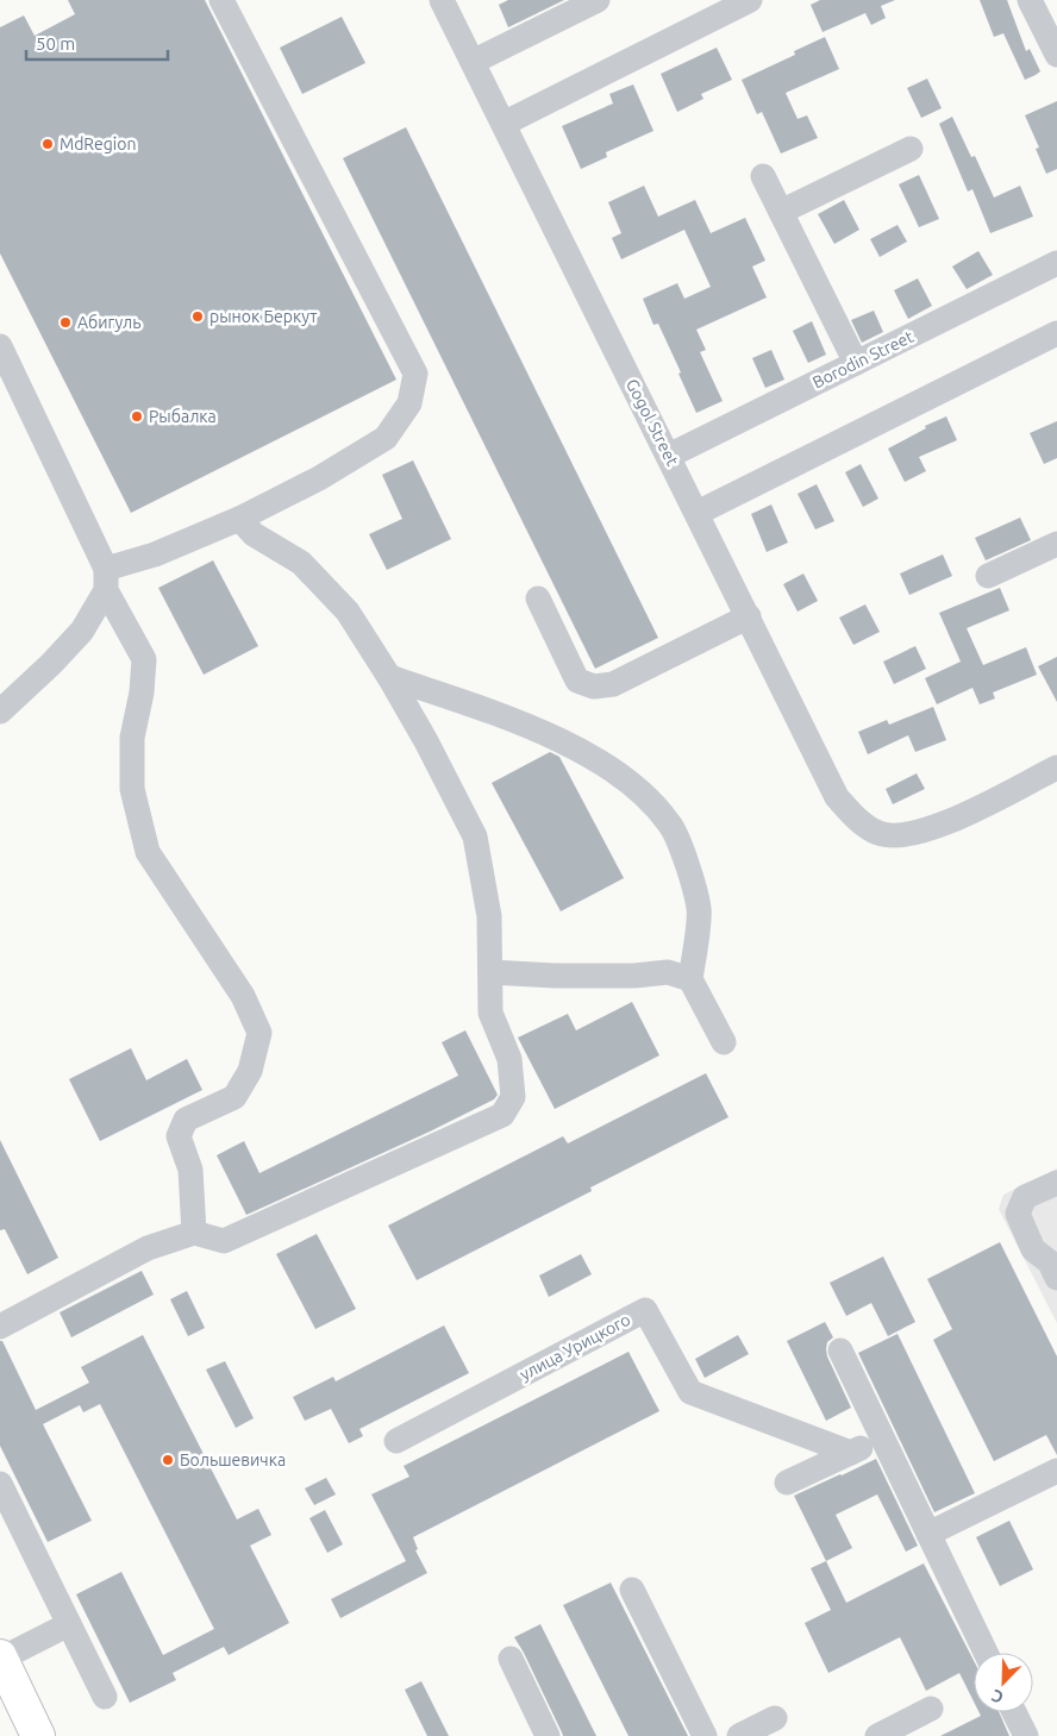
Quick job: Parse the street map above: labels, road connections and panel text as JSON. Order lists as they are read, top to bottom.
{
  "streets": {
    "street": ["Borodin Street", "Gogol Street", "улица Урицкого"]
  },
  "crossings": [
    ["Borodin Street", "Gogol Street"]
  ],
  "places": [
    "MdRegion",
    "рынок Беркут",
    "Абигуль",
    "Рыбалка",
    "Большевичка"
  ],
  "scale_bar": "50 m",
  "north": "bottom left"
}
